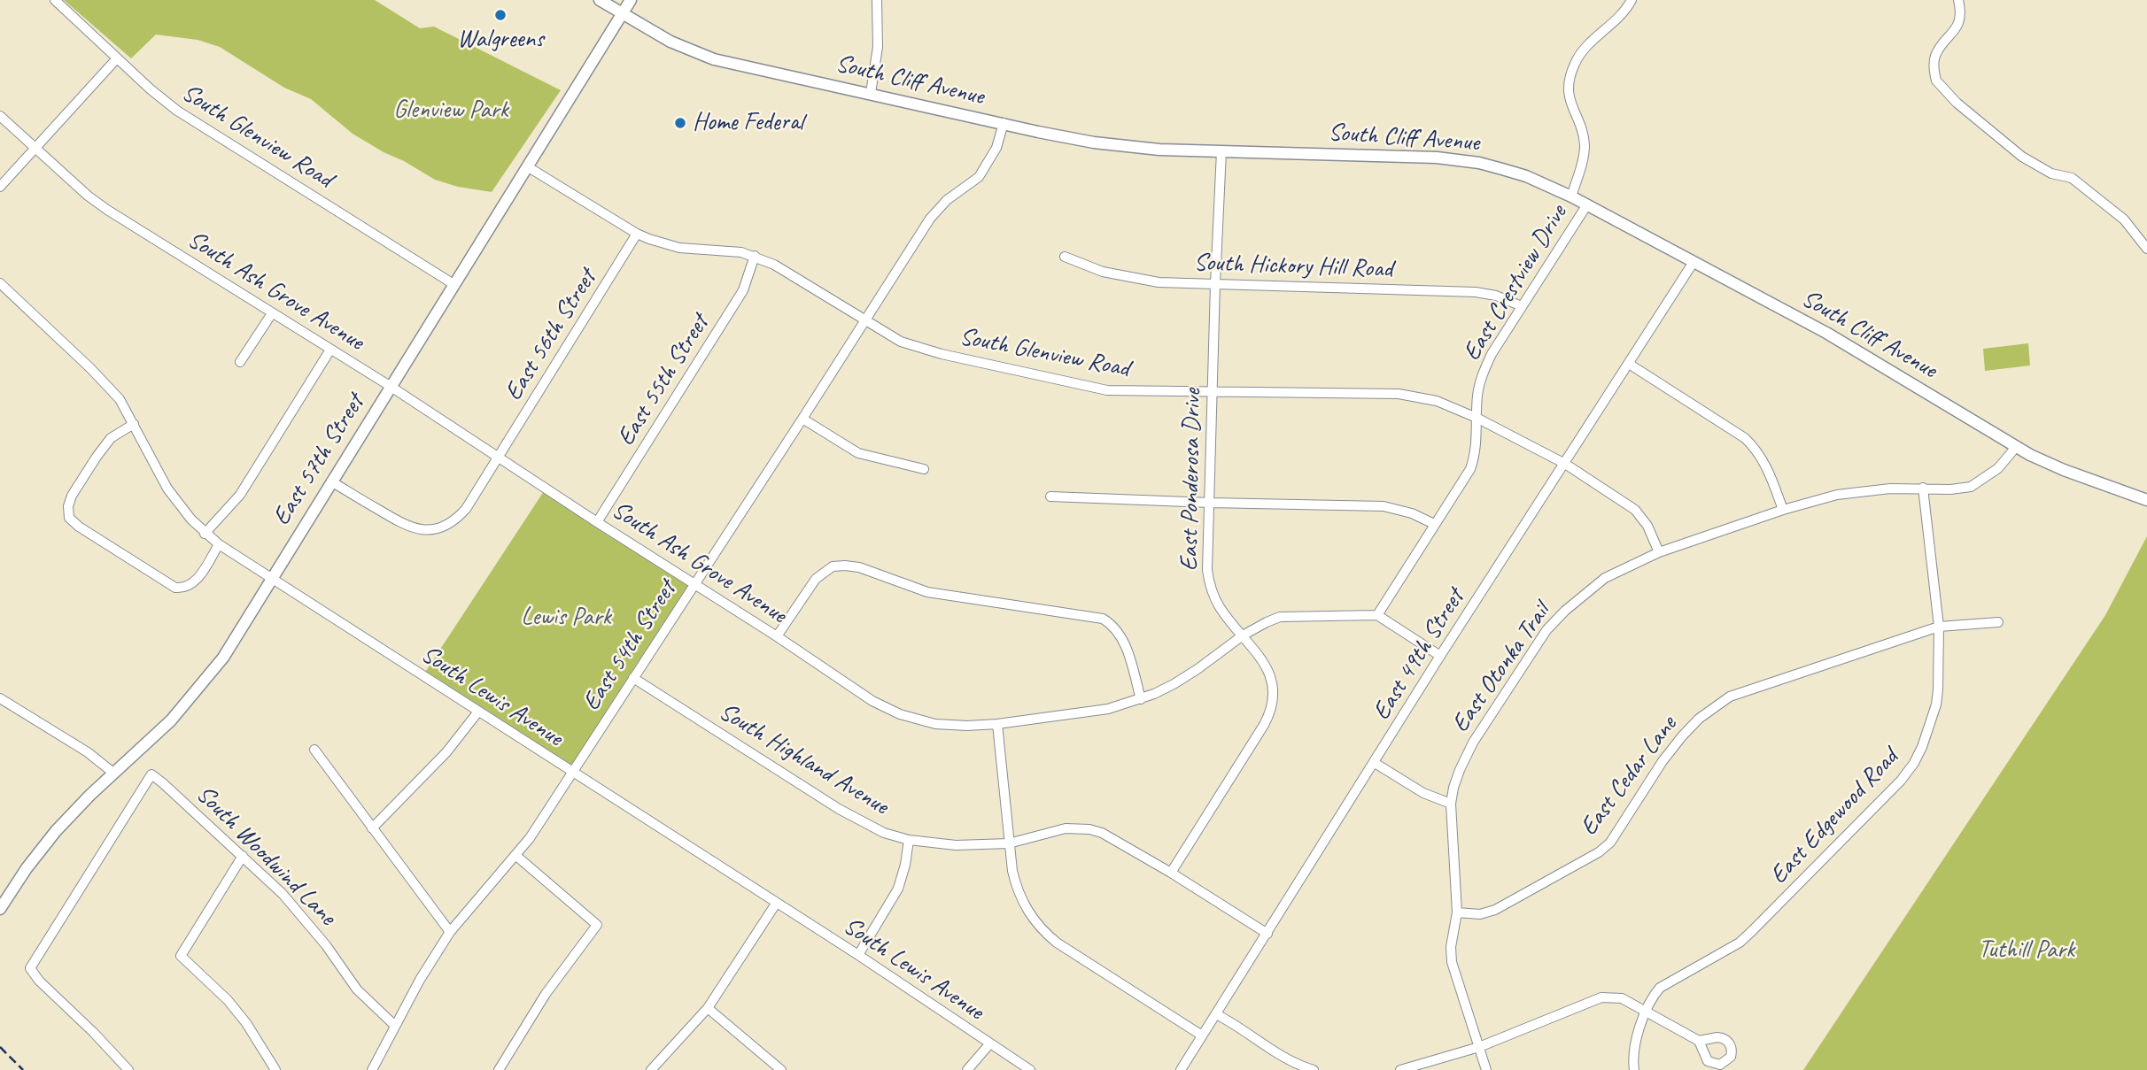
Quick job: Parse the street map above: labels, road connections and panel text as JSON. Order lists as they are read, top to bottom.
{
  "streets": {
    "main road": ["South Cliff Avenue", "East 57th Street"],
    "street": [
      "South Glenview Road",
      "South Hickory Hill Road",
      "East Crestview Drive",
      "South Ash Grove Avenue",
      "East 56th Street",
      "East 55th Street",
      "East Ponderosa Drive",
      "East 54th Street",
      "East 49th Street",
      "East Otonka Trail",
      "South Lewis Avenue",
      "South Highland Avenue",
      "East Cedar Lane",
      "East Edgewood Road",
      "South Woodwind Lane"
    ]
  },
  "crossings": [
    ["South Cliff Avenue", "East Crestview Drive"],
    ["South Cliff Avenue", "East 57th Street"],
    ["South Cliff Avenue", "East Ponderosa Drive"],
    ["South Cliff Avenue", "East 54th Street"],
    ["South Cliff Avenue", "East 49th Street"],
    ["South Cliff Avenue", "East Otonka Trail"],
    ["South Glenview Road", "East Crestview Drive"],
    ["South Glenview Road", "East 56th Street"],
    ["South Glenview Road", "East 55th Street"],
    ["South Glenview Road", "East 57th Street"],
    ["South Glenview Road", "East Ponderosa Drive"],
    ["South Glenview Road", "East 54th Street"],
    ["South Glenview Road", "East 49th Street"],
    ["South Glenview Road", "East Otonka Trail"],
    ["South Hickory Hill Road", "East Crestview Drive"],
    ["South Hickory Hill Road", "East Ponderosa Drive"],
    ["East Crestview Drive", "South Ash Grove Avenue"],
    ["South Ash Grove Avenue", "East 56th Street"],
    ["South Ash Grove Avenue", "East 55th Street"],
    ["South Ash Grove Avenue", "East 57th Street"],
    ["South Ash Grove Avenue", "East Ponderosa Drive"],
    ["South Ash Grove Avenue", "East 54th Street"],
    ["East 56th Street", "East 57th Street"],
    ["East 57th Street", "South Lewis Avenue"],
    ["East Ponderosa Drive", "South Highland Avenue"],
    ["East 54th Street", "South Lewis Avenue"],
    ["East 54th Street", "South Highland Avenue"],
    ["East 54th Street", "South Woodwind Lane"],
    ["East 49th Street", "South Highland Avenue"],
    ["East Otonka Trail", "East Cedar Lane"],
    ["East Otonka Trail", "East Edgewood Road"],
    ["East Cedar Lane", "East Edgewood Road"]
  ],
  "parks": ["Glenview Park", "Lewis Park", "Tuthill Park"],
  "places": ["Walgreens", "Home Federal"]
}
